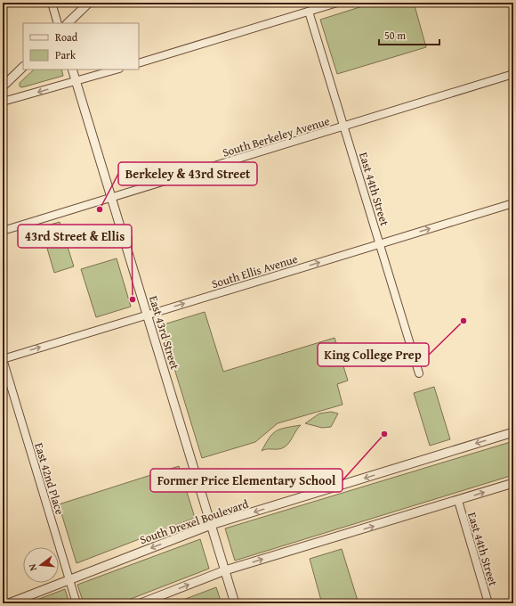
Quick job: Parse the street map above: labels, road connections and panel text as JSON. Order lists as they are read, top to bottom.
{
  "streets": {
    "street": [
      "South Berkeley Avenue",
      "East 44th Street",
      "South Ellis Avenue",
      "East 43rd Street",
      "East 42nd Place",
      "South Drexel Boulevard"
    ]
  },
  "crossings": [
    ["South Berkeley Avenue", "East 44th Street"],
    ["South Berkeley Avenue", "East 43rd Street"],
    ["East 44th Street", "South Ellis Avenue"],
    ["South Ellis Avenue", "East 43rd Street"],
    ["South Ellis Avenue", "East 42nd Place"],
    ["East 43rd Street", "South Drexel Boulevard"],
    ["East 42nd Place", "South Drexel Boulevard"]
  ],
  "one_way": ["South Ellis Avenue"],
  "places": [
    "Berkeley & 43rd Street",
    "43rd Street & Ellis",
    "King College Prep",
    "Former Price Elementary School"
  ],
  "legend": ["Road", "Park"],
  "scale_bar": "50 m",
  "north": "left"
}
